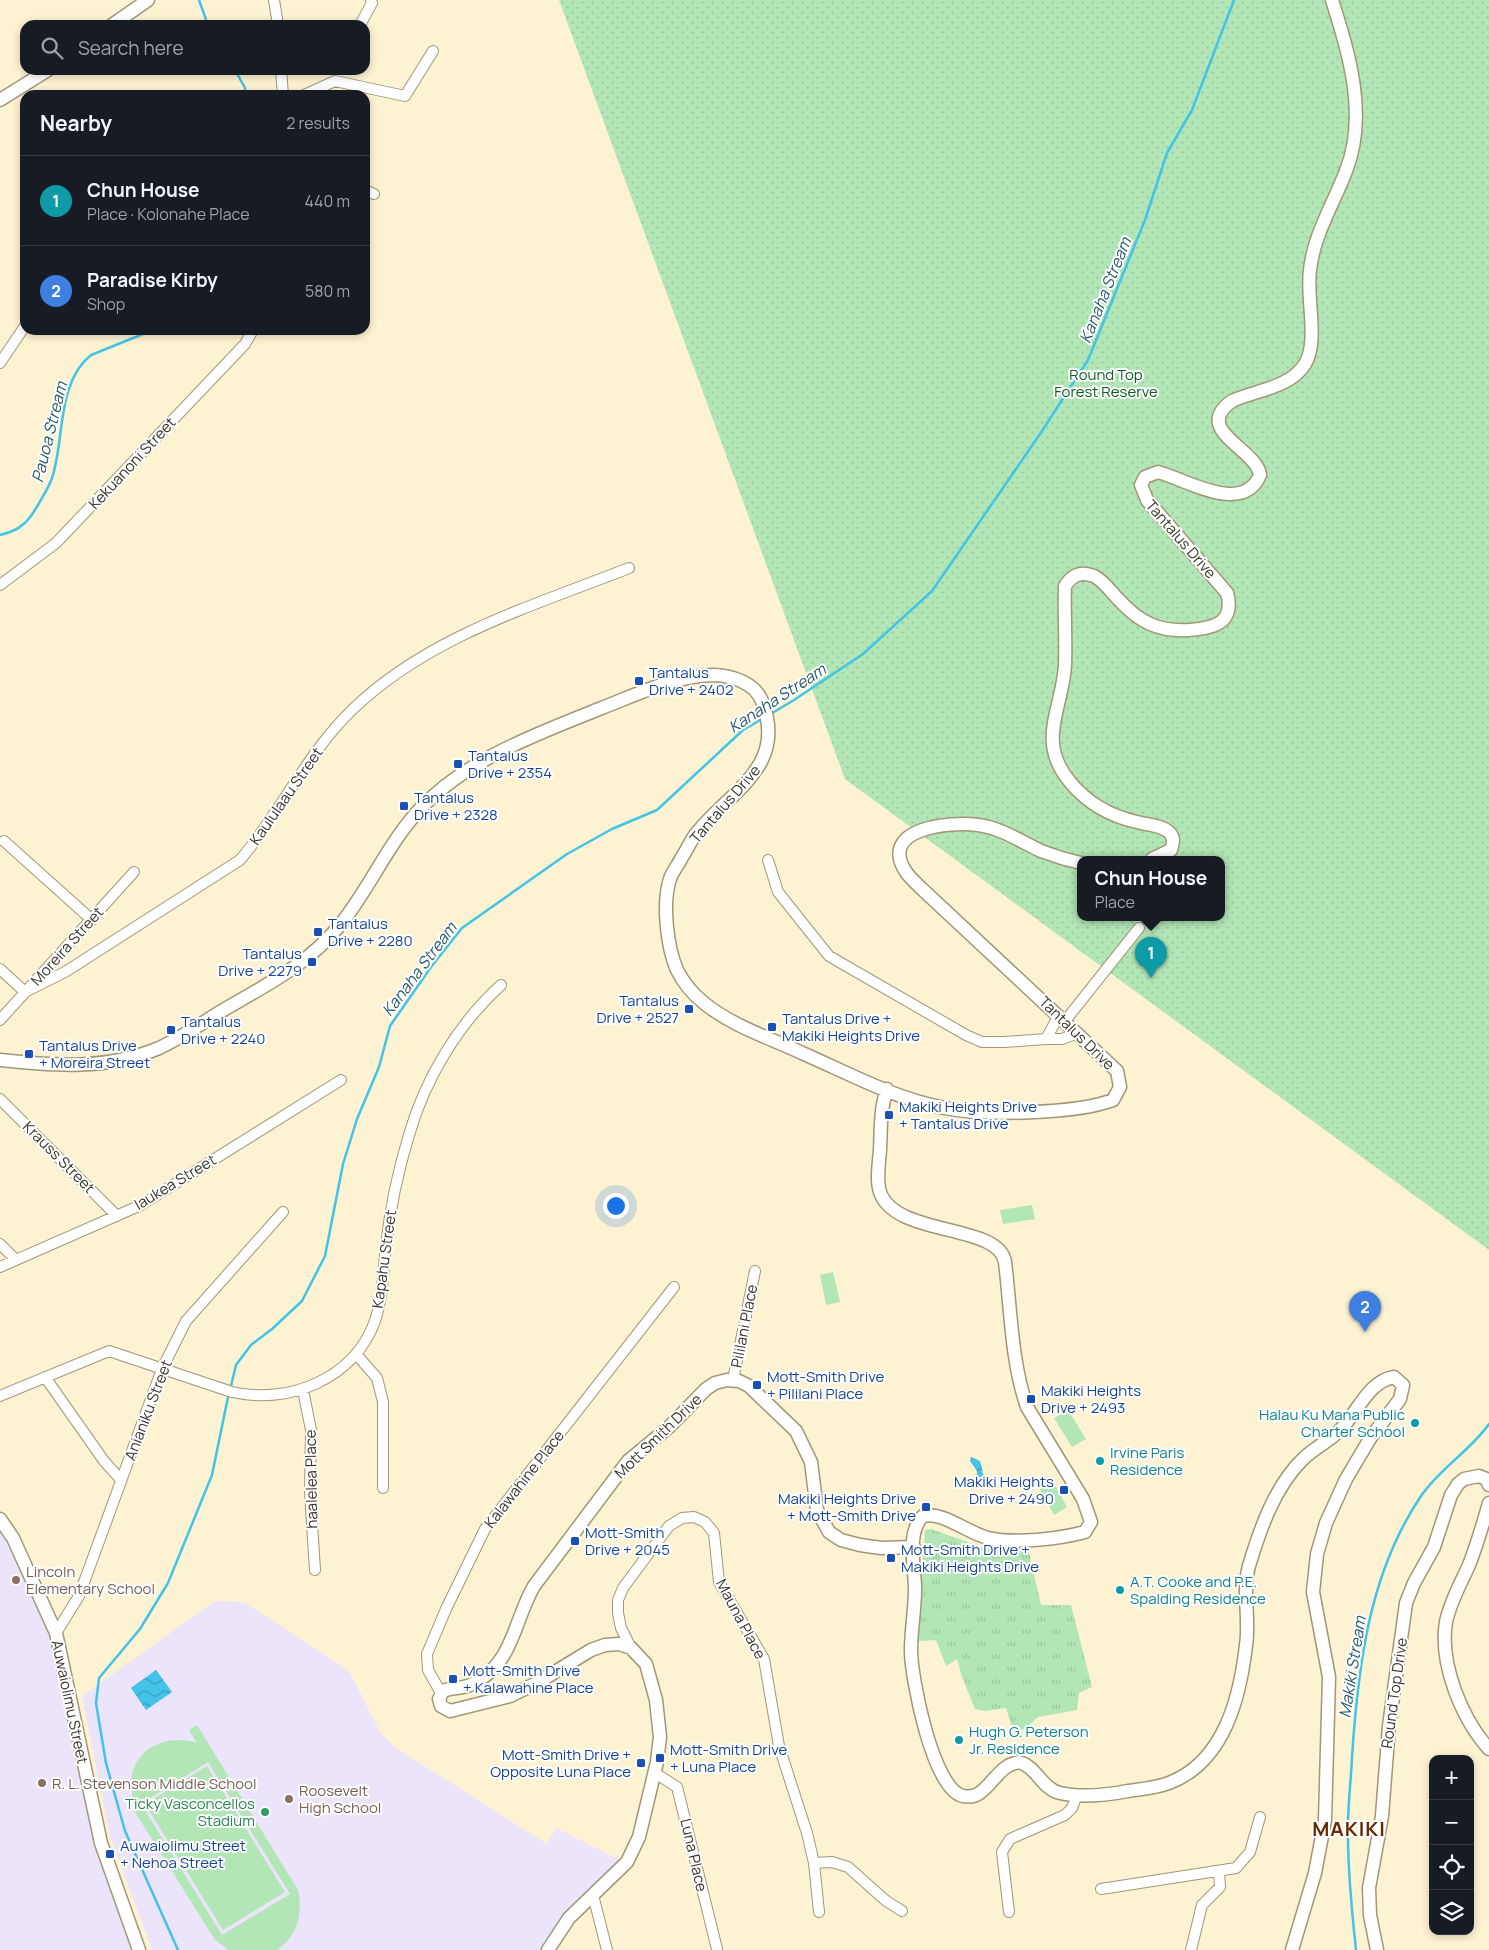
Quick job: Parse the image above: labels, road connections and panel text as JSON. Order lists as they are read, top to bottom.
{
  "streets": {
    "street": [
      "Kekuanoni Street",
      "Tantalus Drive",
      "Kaululaau Street",
      "Moreira Street",
      "Krauss Street",
      "Iaukea Street",
      "Kapahu Street",
      "Pililani Place",
      "Anianiku Street",
      "Mott Smith Drive",
      "haalelea Place",
      "Kalawahine Place",
      "Mauna Place",
      "Round Top Drive",
      "Auwaiolimu Street",
      "Luna Place"
    ]
  },
  "crossings": [
    ["Kaululaau Street", "Moreira Street"],
    ["Krauss Street", "Iaukea Street"],
    ["Kapahu Street", "Anianiku Street"],
    ["Kapahu Street", "haalelea Place"],
    ["Pililani Place", "Mott Smith Drive"],
    ["Anianiku Street", "Auwaiolimu Street"],
    ["Mott Smith Drive", "Kalawahine Place"]
  ],
  "districts": ["MAKIKI"],
  "water": ["Kanaha Stream", "Pauoa Stream", "Makiki Stream"],
  "parks": ["Round Top Forest Reserve"],
  "places": {
    "transit": [
      "Tantalus Drive + 2402",
      "Tantalus Drive + 2354",
      "Tantalus Drive + 2328",
      "Tantalus Drive + 2280",
      "Tantalus Drive + 2279",
      "Tantalus Drive + 2527",
      "Tantalus Drive + Makiki Heights Drive",
      "Tantalus Drive + 2240",
      "Tantalus Drive + Moreira Street",
      "Makiki Heights Drive + Tantalus Drive",
      "Mott-Smith Drive + Pililani Place",
      "Makiki Heights Drive + 2493",
      "Makiki Heights Drive + 2490",
      "Makiki Heights Drive + Mott-Smith Drive",
      "Mott-Smith Drive + 2045",
      "Mott-Smith Drive + Makiki Heights Drive",
      "Mott-Smith Drive + Kalawahine Place",
      "Mott-Smith Drive + Luna Place",
      "Mott-Smith Drive + Opposite Luna Place",
      "Auwaiolimu Street + Nehoa Street"
    ],
    "other": [
      "Halau Ku Mana Public Charter School",
      "Irvine Paris Residence",
      "Lincoln Elementary School",
      "A.T. Cooke and P.E. Spalding Residence",
      "Hugh G. Peterson Jr. Residence",
      "R. L. Stevenson Middle School",
      "Roosevelt High School",
      "Ticky Vasconcellos Stadium"
    ]
  },
  "page": {
    "search": "Search here",
    "heading": ["Nearby", "2 results"],
    "list": [
      {
        "mark": "1",
        "name": "Chun House",
        "note": "Place · Kolonahe Place",
        "value": "440 m"
      },
      {
        "mark": "2",
        "name": "Paradise Kirby",
        "note": "Shop",
        "value": "580 m"
      }
    ],
    "popup": ["Chun House", "Place"],
    "pins": ["1", "2"],
    "map_buttons": ["+", "−"]
  }
}
